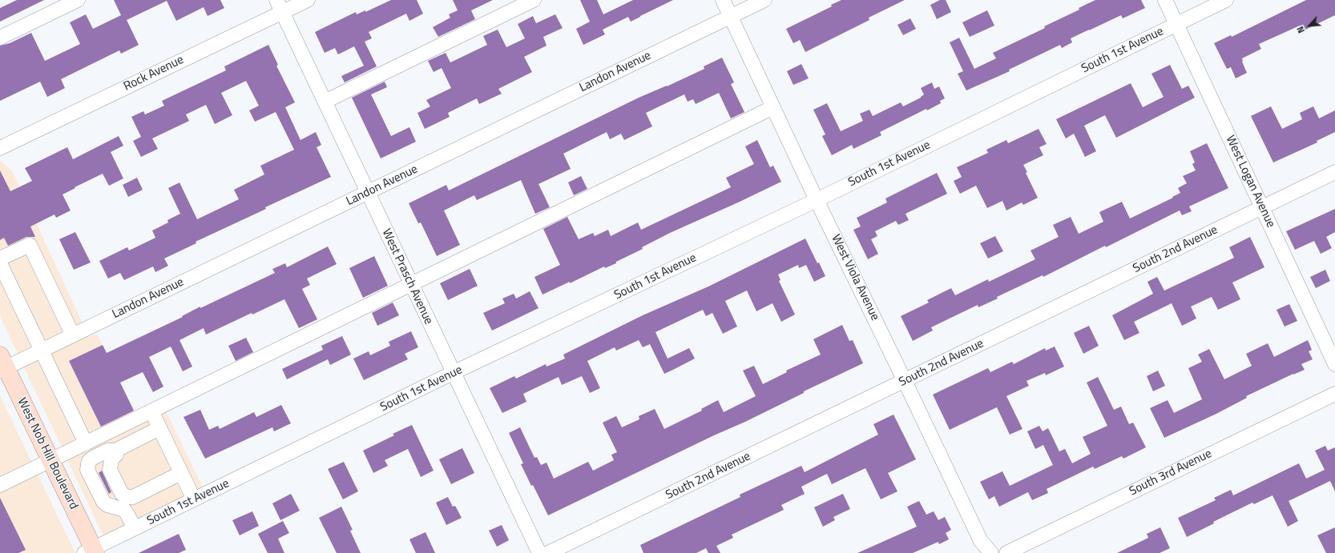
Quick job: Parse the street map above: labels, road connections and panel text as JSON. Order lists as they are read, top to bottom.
{
  "streets": {
    "main road": ["West Nob Hill Boulevard"],
    "street": [
      "South 1st Avenue",
      "Landon Avenue",
      "Rock Avenue",
      "West Logan Avenue",
      "South 2nd Avenue",
      "West Prasch Avenue",
      "West Viola Avenue",
      "South 3rd Avenue"
    ]
  },
  "crossings": [
    ["South 1st Avenue", "West Logan Avenue"],
    ["South 1st Avenue", "West Prasch Avenue"],
    ["South 1st Avenue", "West Viola Avenue"],
    ["South 1st Avenue", "West Nob Hill Boulevard"],
    ["Landon Avenue", "West Prasch Avenue"],
    ["Landon Avenue", "West Viola Avenue"],
    ["Landon Avenue", "West Nob Hill Boulevard"],
    ["Rock Avenue", "West Prasch Avenue"],
    ["West Logan Avenue", "South 2nd Avenue"],
    ["South 2nd Avenue", "West Viola Avenue"]
  ],
  "north": "bottom left"
}
